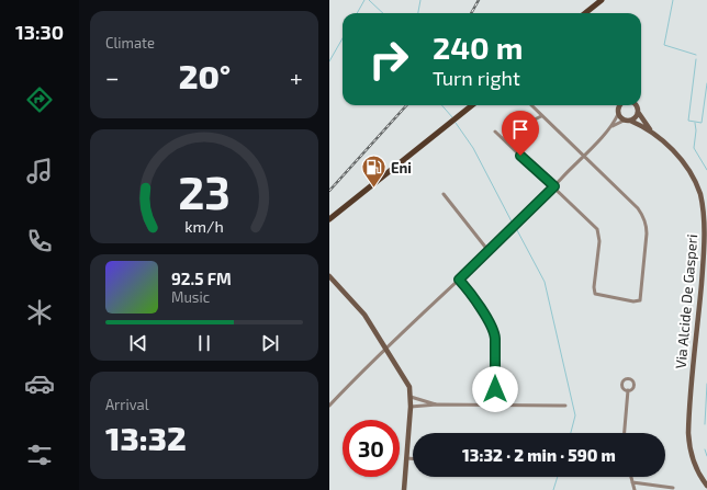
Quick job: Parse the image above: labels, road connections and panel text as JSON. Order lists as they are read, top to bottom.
{
  "streets": {
    "street": ["Via Alcide De Gasperi"]
  },
  "places": {
    "fuel station": ["Eni"]
  },
  "page": {
    "tabs": "13:30",
    "tile": [
      "Climate",
      ["Arrival", "13:32"]
    ],
    "turn": ["240 m", "Turn right"],
    "heat": ["−", "20°", "+"],
    "song": ["92.5 FM", "Music"],
    "limit": "30",
    "trip": "13:32 · 2 min · 590 m",
    "gauge": ["23", "km/h"]
  }
}
